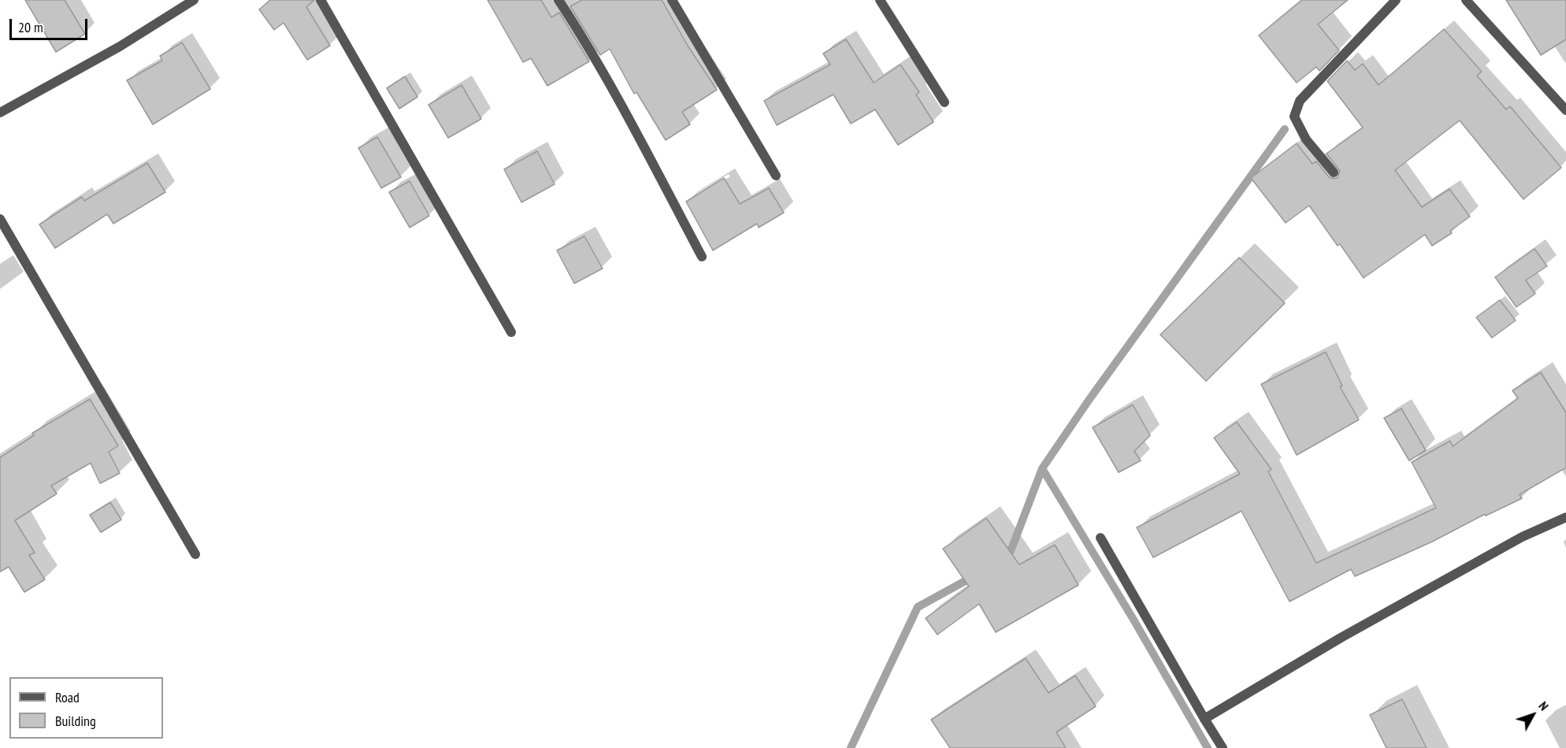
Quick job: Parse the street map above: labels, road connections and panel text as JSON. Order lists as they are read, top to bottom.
{
  "legend": ["Road", "Building"],
  "scale_bar": "20 m",
  "north": "top right"
}
